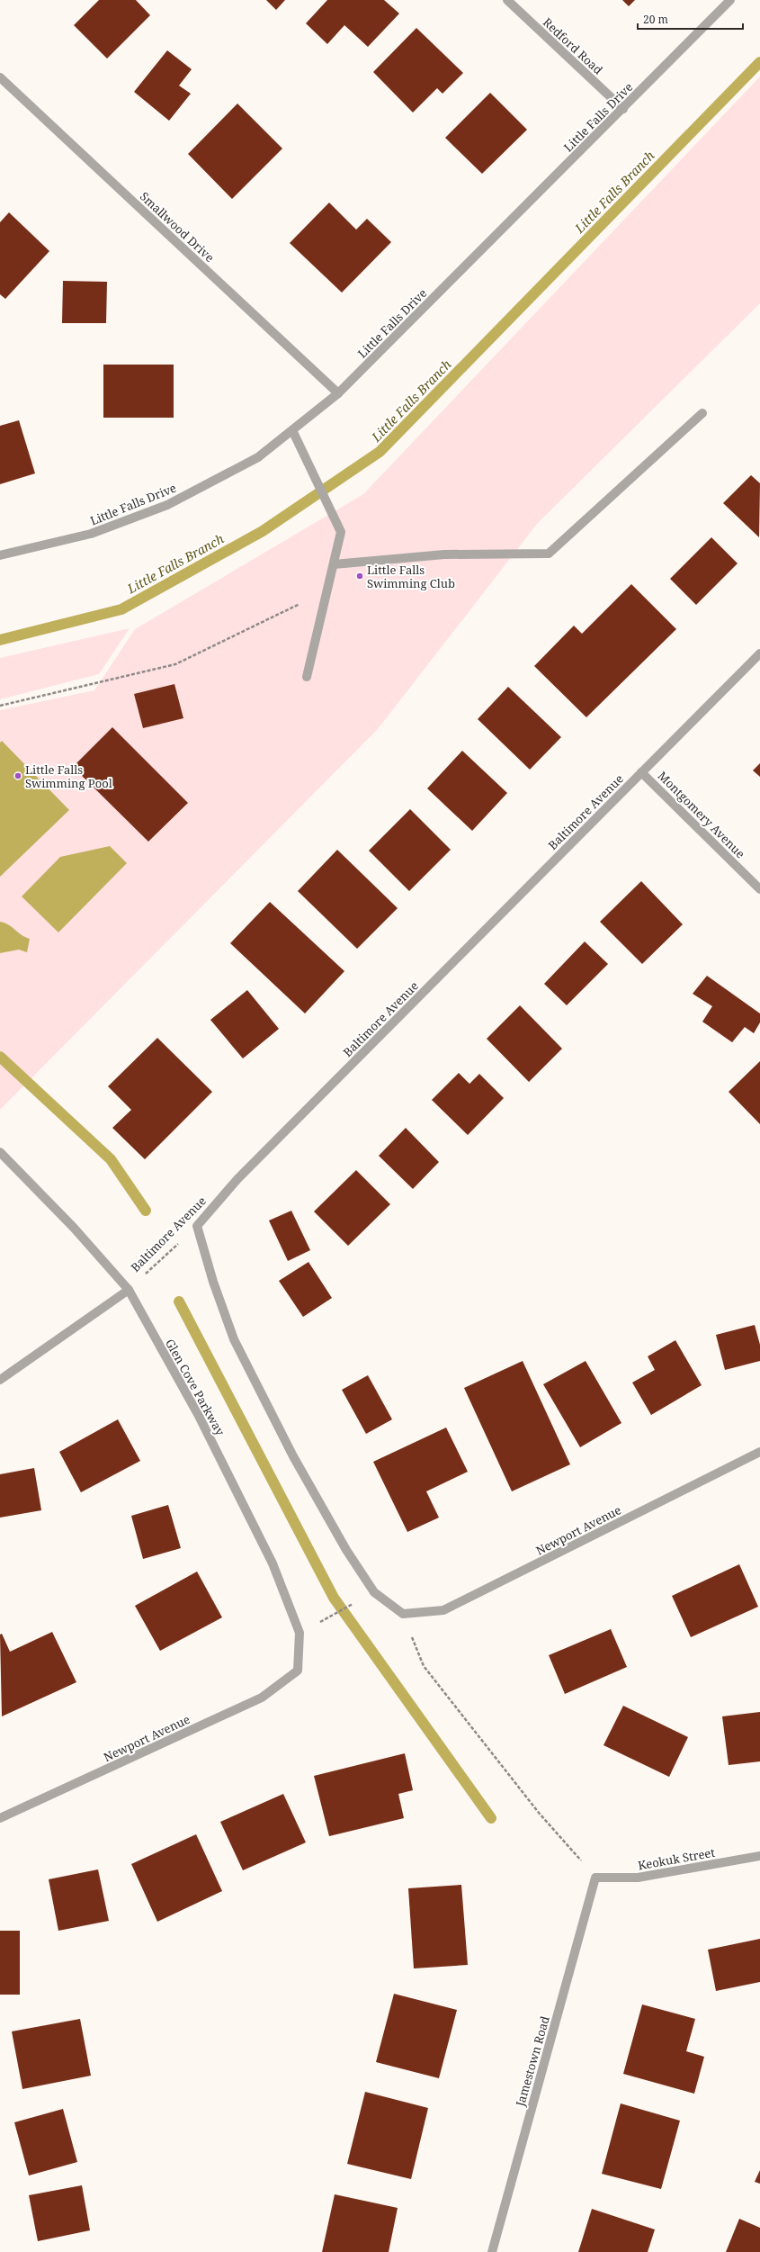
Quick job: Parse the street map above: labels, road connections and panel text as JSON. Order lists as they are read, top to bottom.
{
  "streets": {
    "street": [
      "Redford Road",
      "Little Falls Drive",
      "Smallwood Drive",
      "Baltimore Avenue",
      "Montgomery Avenue",
      "Glen Cove Parkway",
      "Newport Avenue",
      "Keokuk Street",
      "Jamestown Road"
    ]
  },
  "crossings": [
    ["Redford Road", "Little Falls Drive"],
    ["Little Falls Drive", "Smallwood Drive"],
    ["Baltimore Avenue", "Montgomery Avenue"],
    ["Baltimore Avenue", "Glen Cove Parkway"],
    ["Glen Cove Parkway", "Newport Avenue"],
    ["Keokuk Street", "Jamestown Road"]
  ],
  "water": ["Little Falls Branch"],
  "places": ["Little Falls Swimming Club", "Little Falls Swimming Pool"],
  "scale_bar": "20 m"
}
